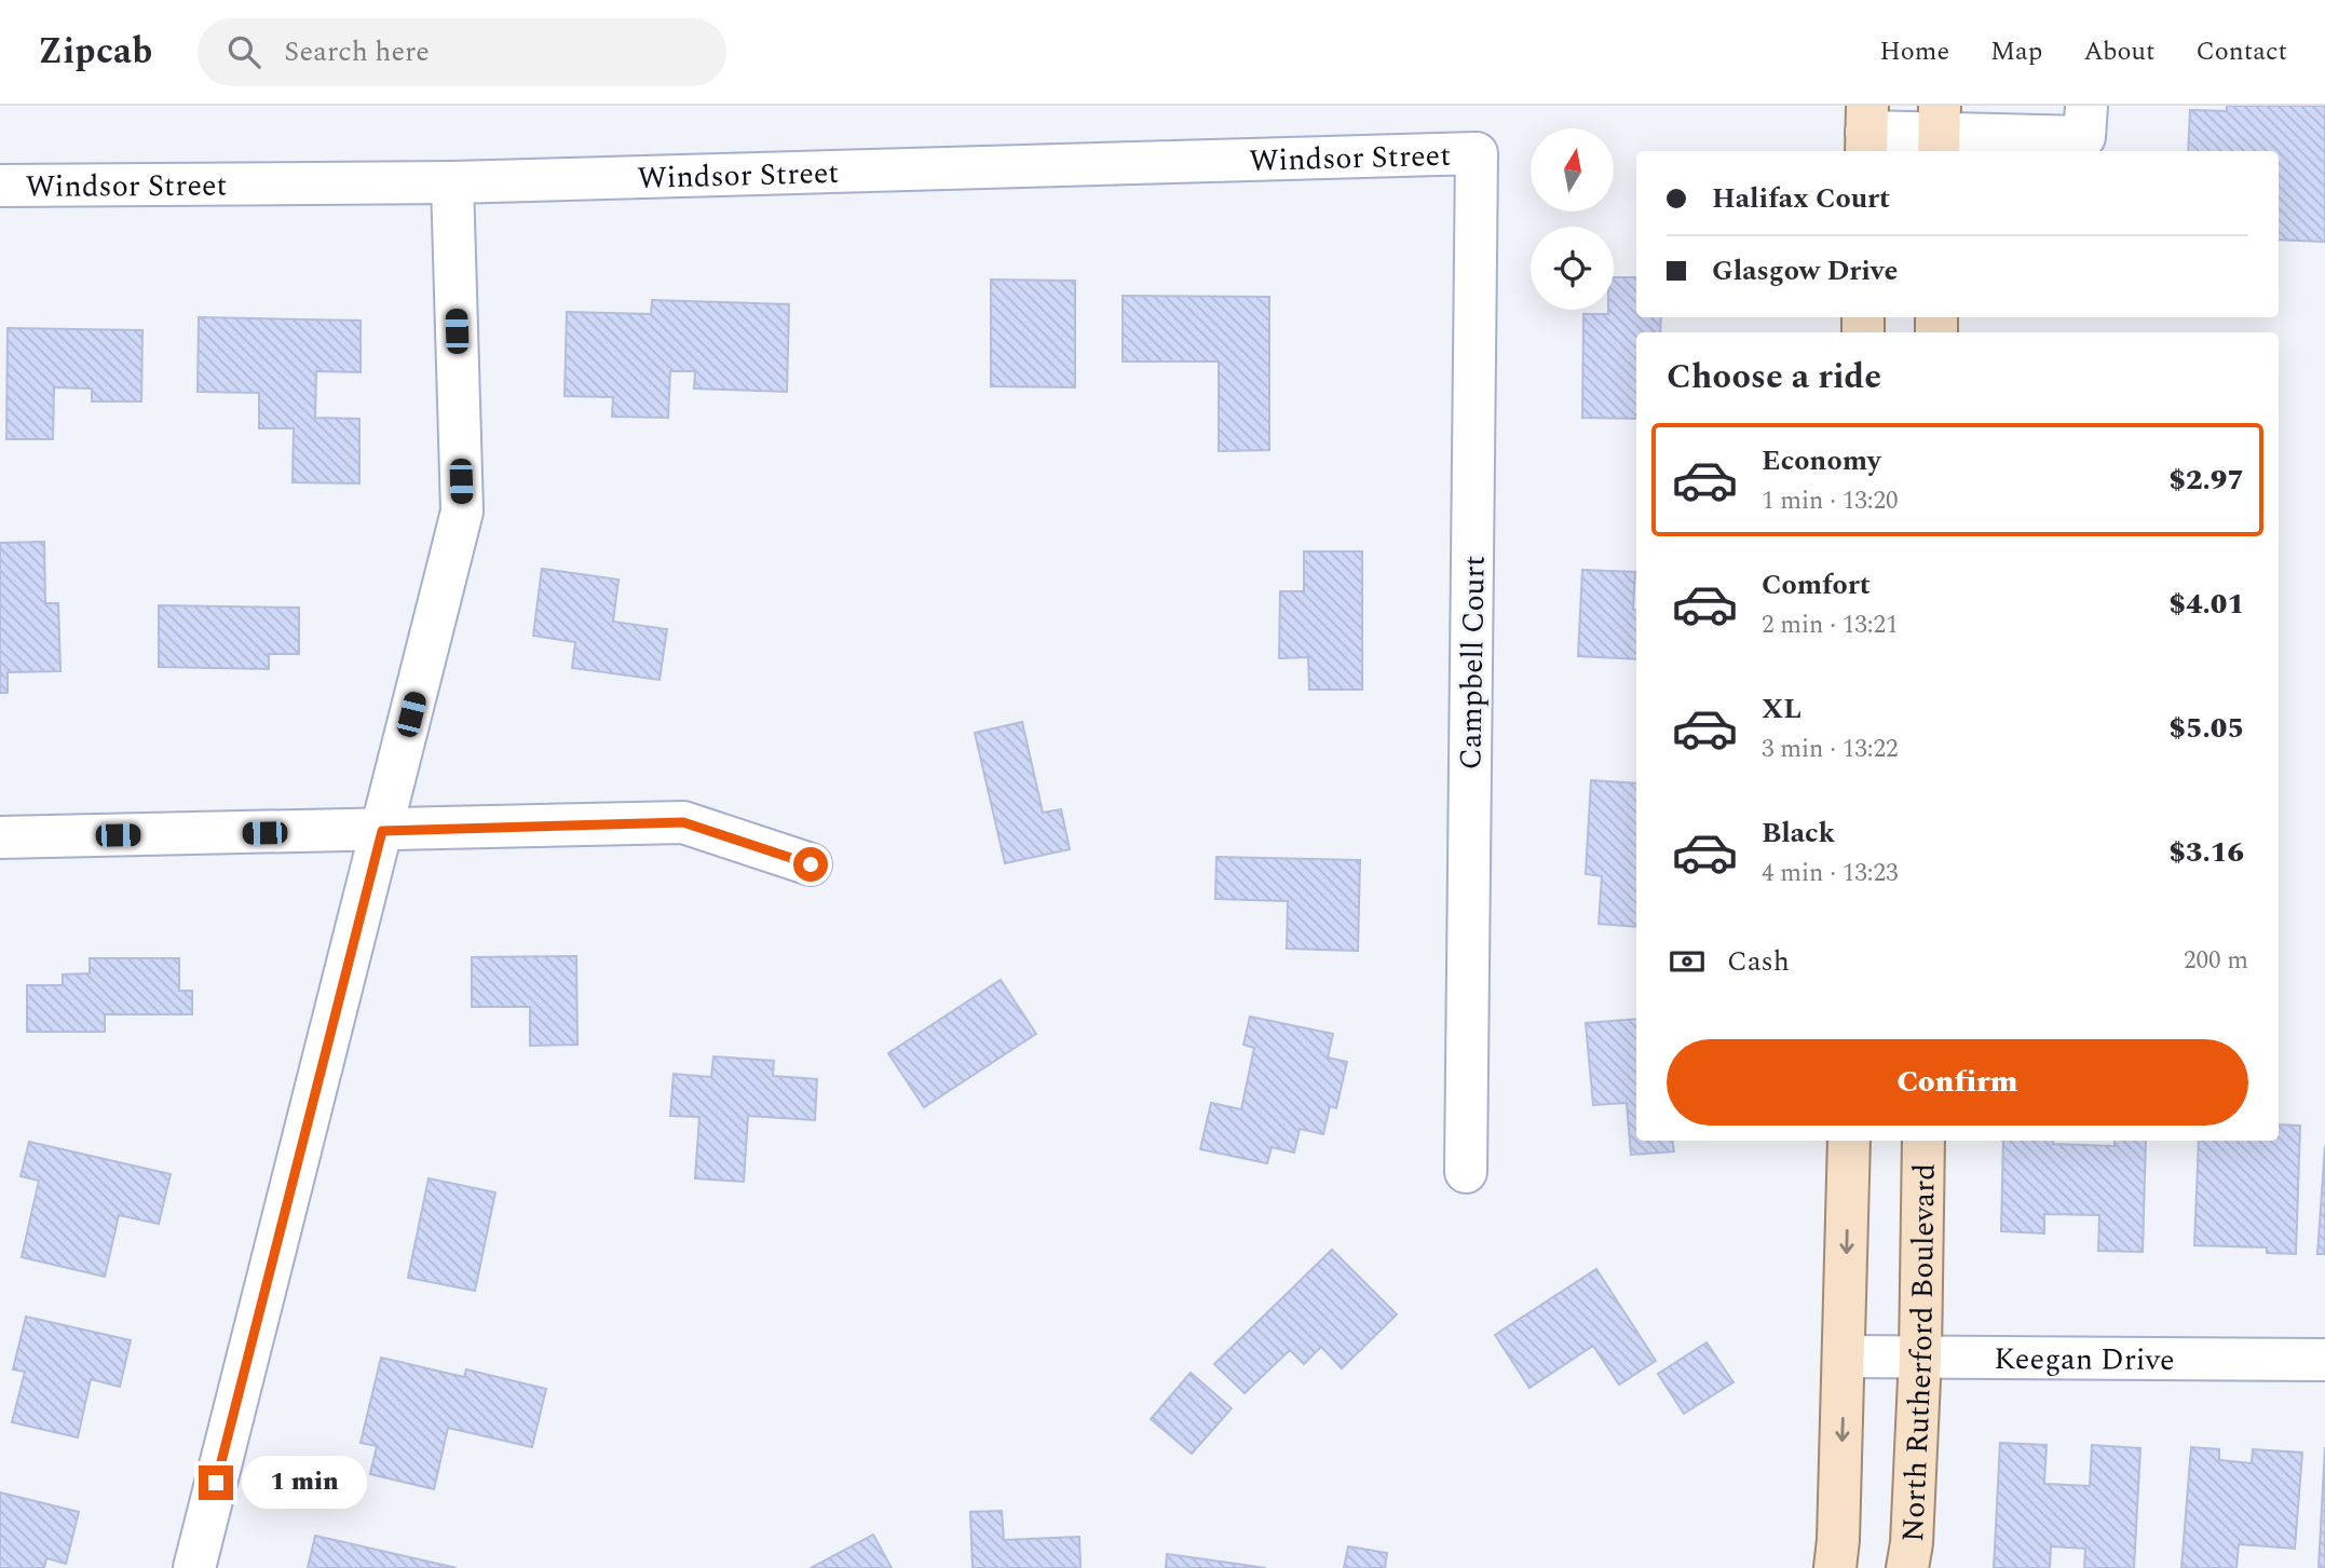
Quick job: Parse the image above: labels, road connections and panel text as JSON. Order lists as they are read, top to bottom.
{
  "streets": {
    "main road": ["North Rutherford Boulevard"],
    "street": ["Windsor Street", "Campbell Court", "Keegan Drive"]
  },
  "crossings": [
    ["Windsor Street", "Campbell Court"],
    ["North Rutherford Boulevard", "Keegan Drive"]
  ],
  "north": "top",
  "page": {
    "header": "Zipcab",
    "search": "Search here",
    "nav": [
      "Home",
      "Map",
      "About",
      "Contact"
    ],
    "banner": ["Halifax Court", "Glasgow Drive"],
    "heading": "Choose a ride",
    "list": [
      {
        "name": "Economy",
        "note": "1 min · 13:20",
        "value": "$2.97"
      },
      {
        "name": "Comfort",
        "note": "2 min · 13:21",
        "value": "$4.01"
      },
      {
        "name": "XL",
        "note": "3 min · 13:22",
        "value": "$5.05"
      },
      {
        "name": "Black",
        "note": "4 min · 13:23",
        "value": "$3.16"
      }
    ],
    "pay": ["Cash", "200 m"],
    "buttons": "Confirm",
    "bubble": "1 min"
  }
}
